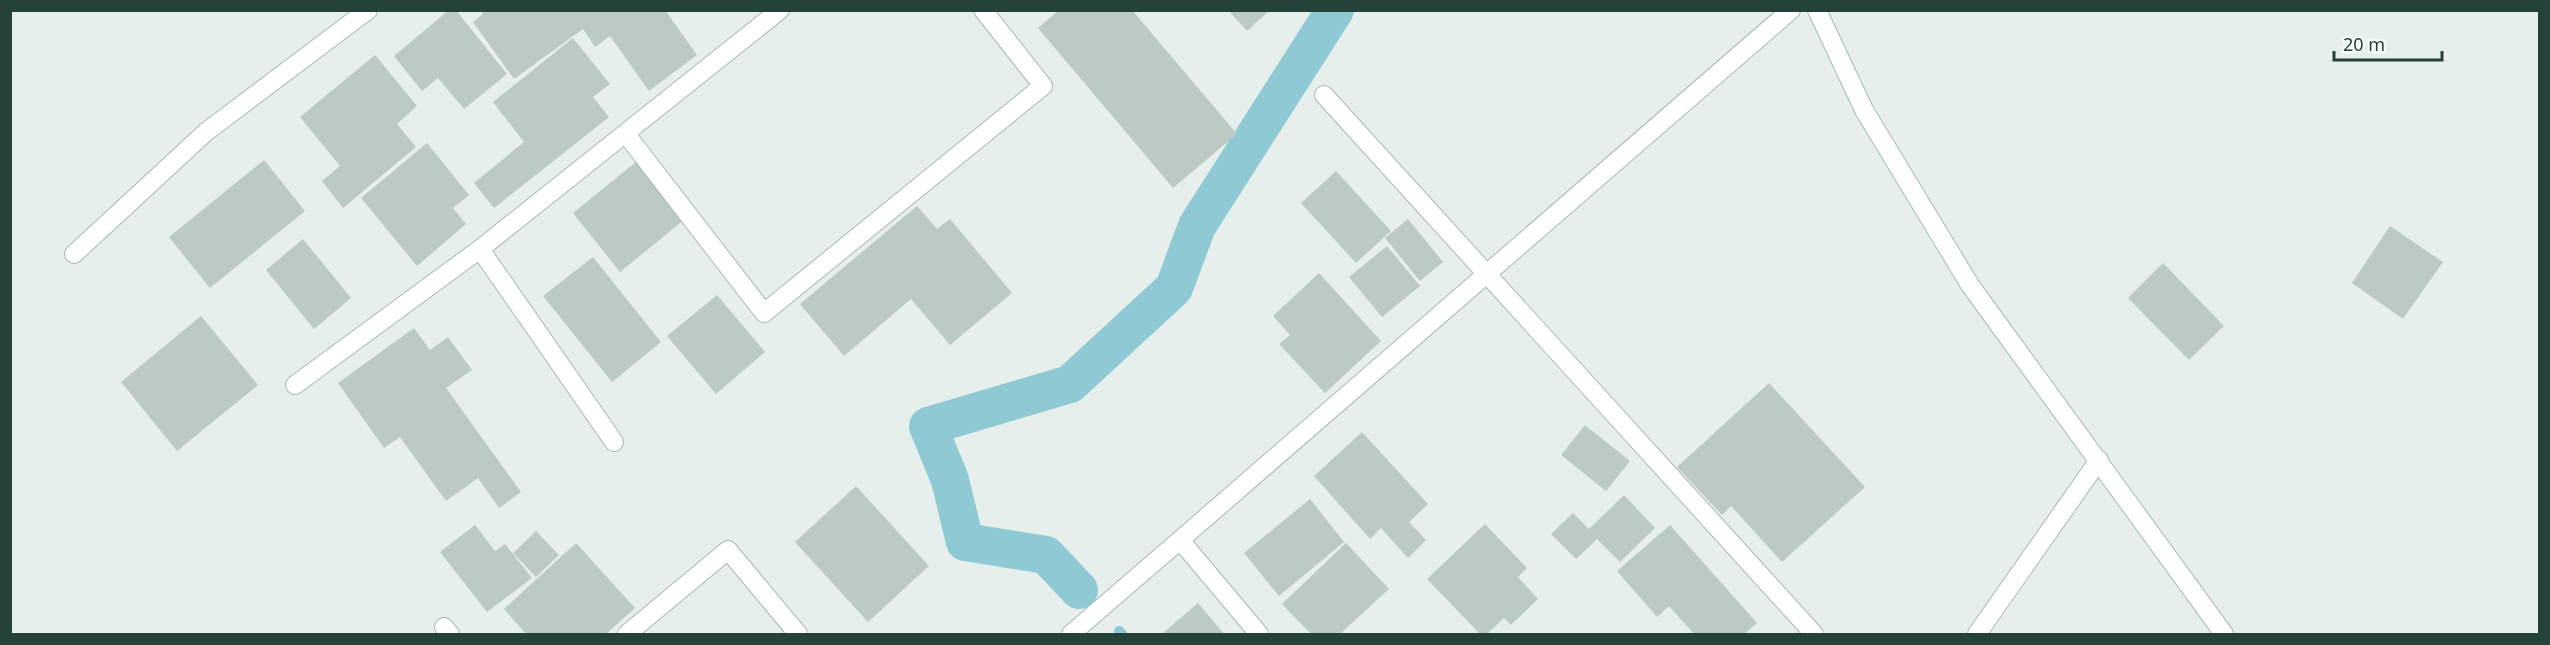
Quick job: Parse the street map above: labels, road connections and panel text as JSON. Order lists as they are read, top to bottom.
{
  "scale_bar": "20 m"
}
